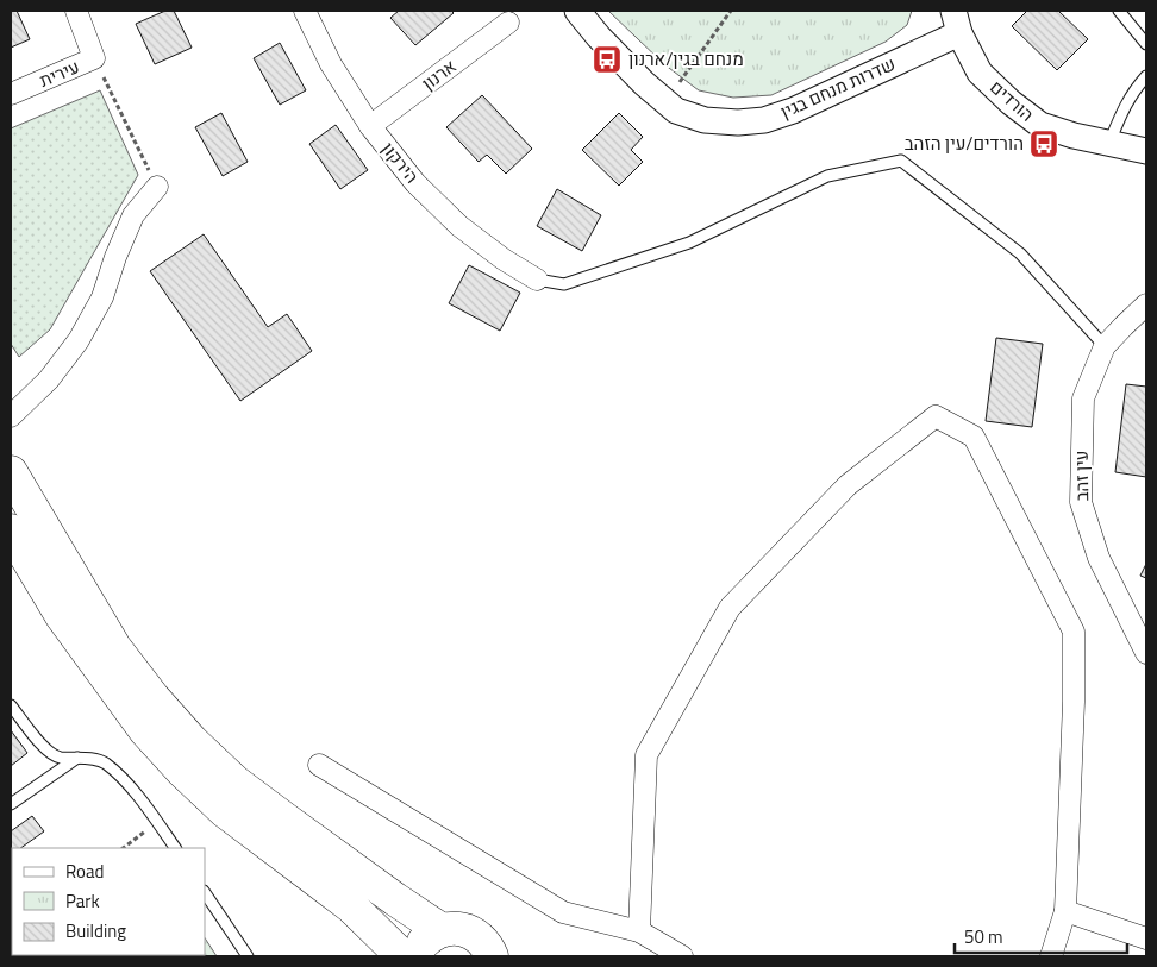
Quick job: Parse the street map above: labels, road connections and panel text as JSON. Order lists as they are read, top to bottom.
{
  "streets": {
    "street": [
      "עירית",
      "ארנון",
      "שדרות מנחם בגין",
      "הורדים",
      "הירקון",
      "עין זהב"
    ]
  },
  "crossings": [
    ["ארנון", "הירקון"],
    ["שדרות מנחם בגין", "הורדים"]
  ],
  "places": {
    "bus stop": ["מנחם בגין/ארנון", "הורדים/עין הזהב"]
  },
  "legend": ["Road", "Park", "Building"],
  "scale_bar": "50 m"
}
